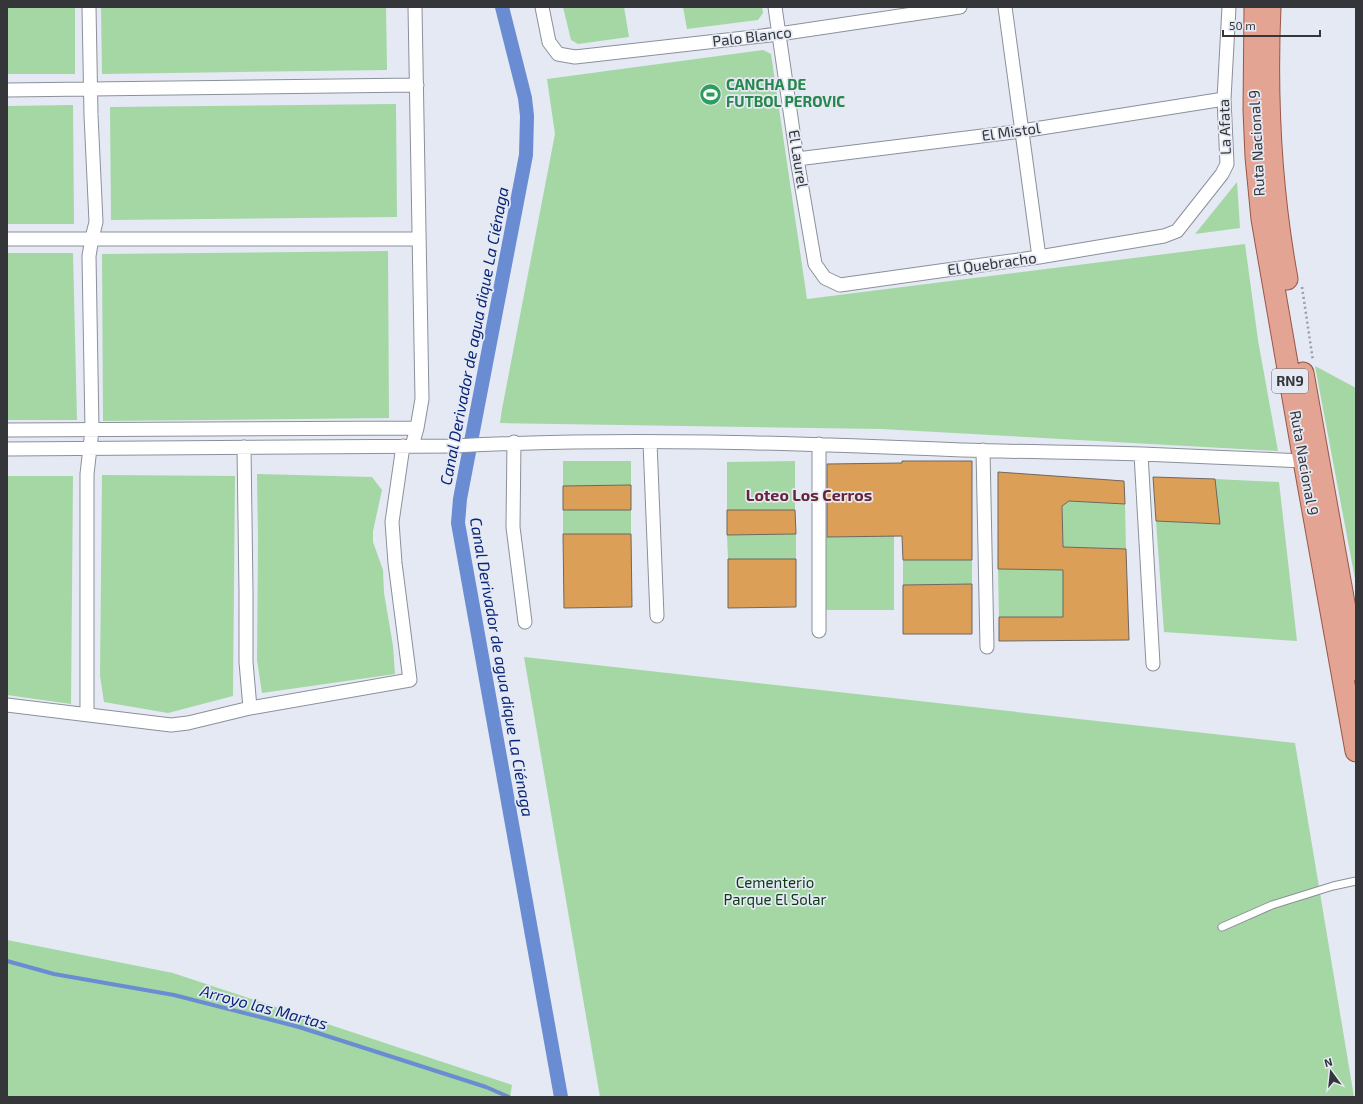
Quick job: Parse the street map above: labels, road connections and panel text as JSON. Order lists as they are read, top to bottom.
{
  "streets": {
    "main road": ["Ruta Nacional 9", "RN9"],
    "street": [
      "Palo Blanco",
      "La Afata",
      "El Mistol",
      "El Laurel",
      "El Quebracho"
    ]
  },
  "crossings": [
    ["Palo Blanco", "El Laurel"],
    ["La Afata", "El Mistol"],
    ["La Afata", "El Quebracho"],
    ["El Mistol", "El Laurel"],
    ["El Laurel", "El Quebracho"]
  ],
  "districts": ["Loteo Los Cerros"],
  "water": ["Canal Derivador de agua dique La Ciénaga", "Arroyo las Martas"],
  "parks": ["Cementerio Parque El Solar"],
  "places": {
    "sports": ["CANCHA DE FUTBOL PEROVIC"]
  },
  "scale_bar": "50 m",
  "north": "top"
}
